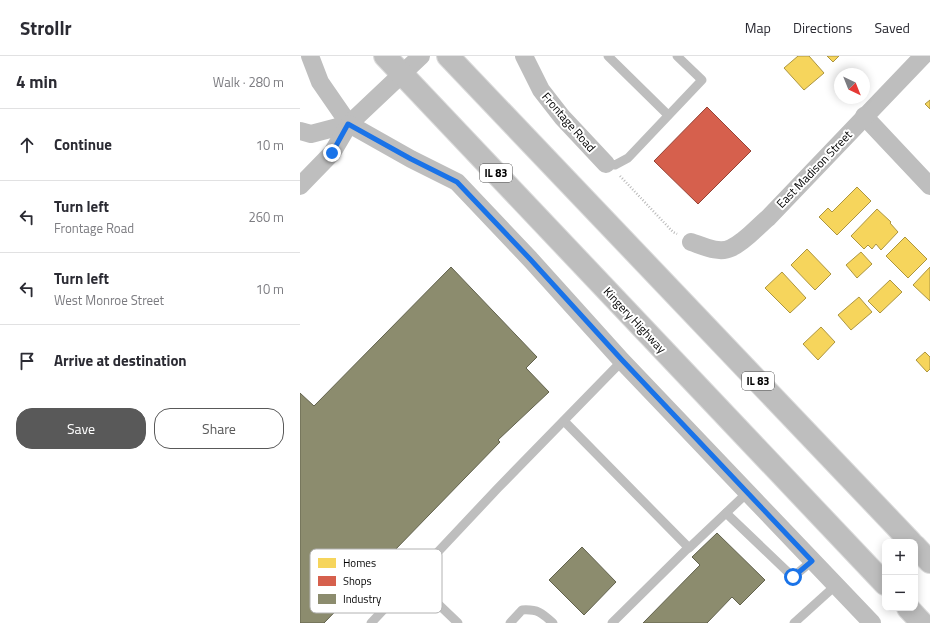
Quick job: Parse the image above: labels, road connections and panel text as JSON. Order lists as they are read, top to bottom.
{
  "streets": {
    "highway": ["IL 83", "Kingery Highway"],
    "street": ["Frontage Road", "East Madison Street"]
  },
  "legend": ["Homes", "Shops", "Industry"],
  "north": "bottom right",
  "page": {
    "header": "Strollr",
    "nav": ["Map", "Directions", "Saved"],
    "heading": ["4 min", "Walk · 280 m"],
    "list": [
      ["Continue", "10 m"],
      ["Turn left", "Frontage Road", "260 m"],
      ["Turn left", "West Monroe Street", "10 m"],
      "Arrive at destination"
    ],
    "buttons": ["Save", "Share"],
    "map_buttons": ["+", "−"]
  }
}
